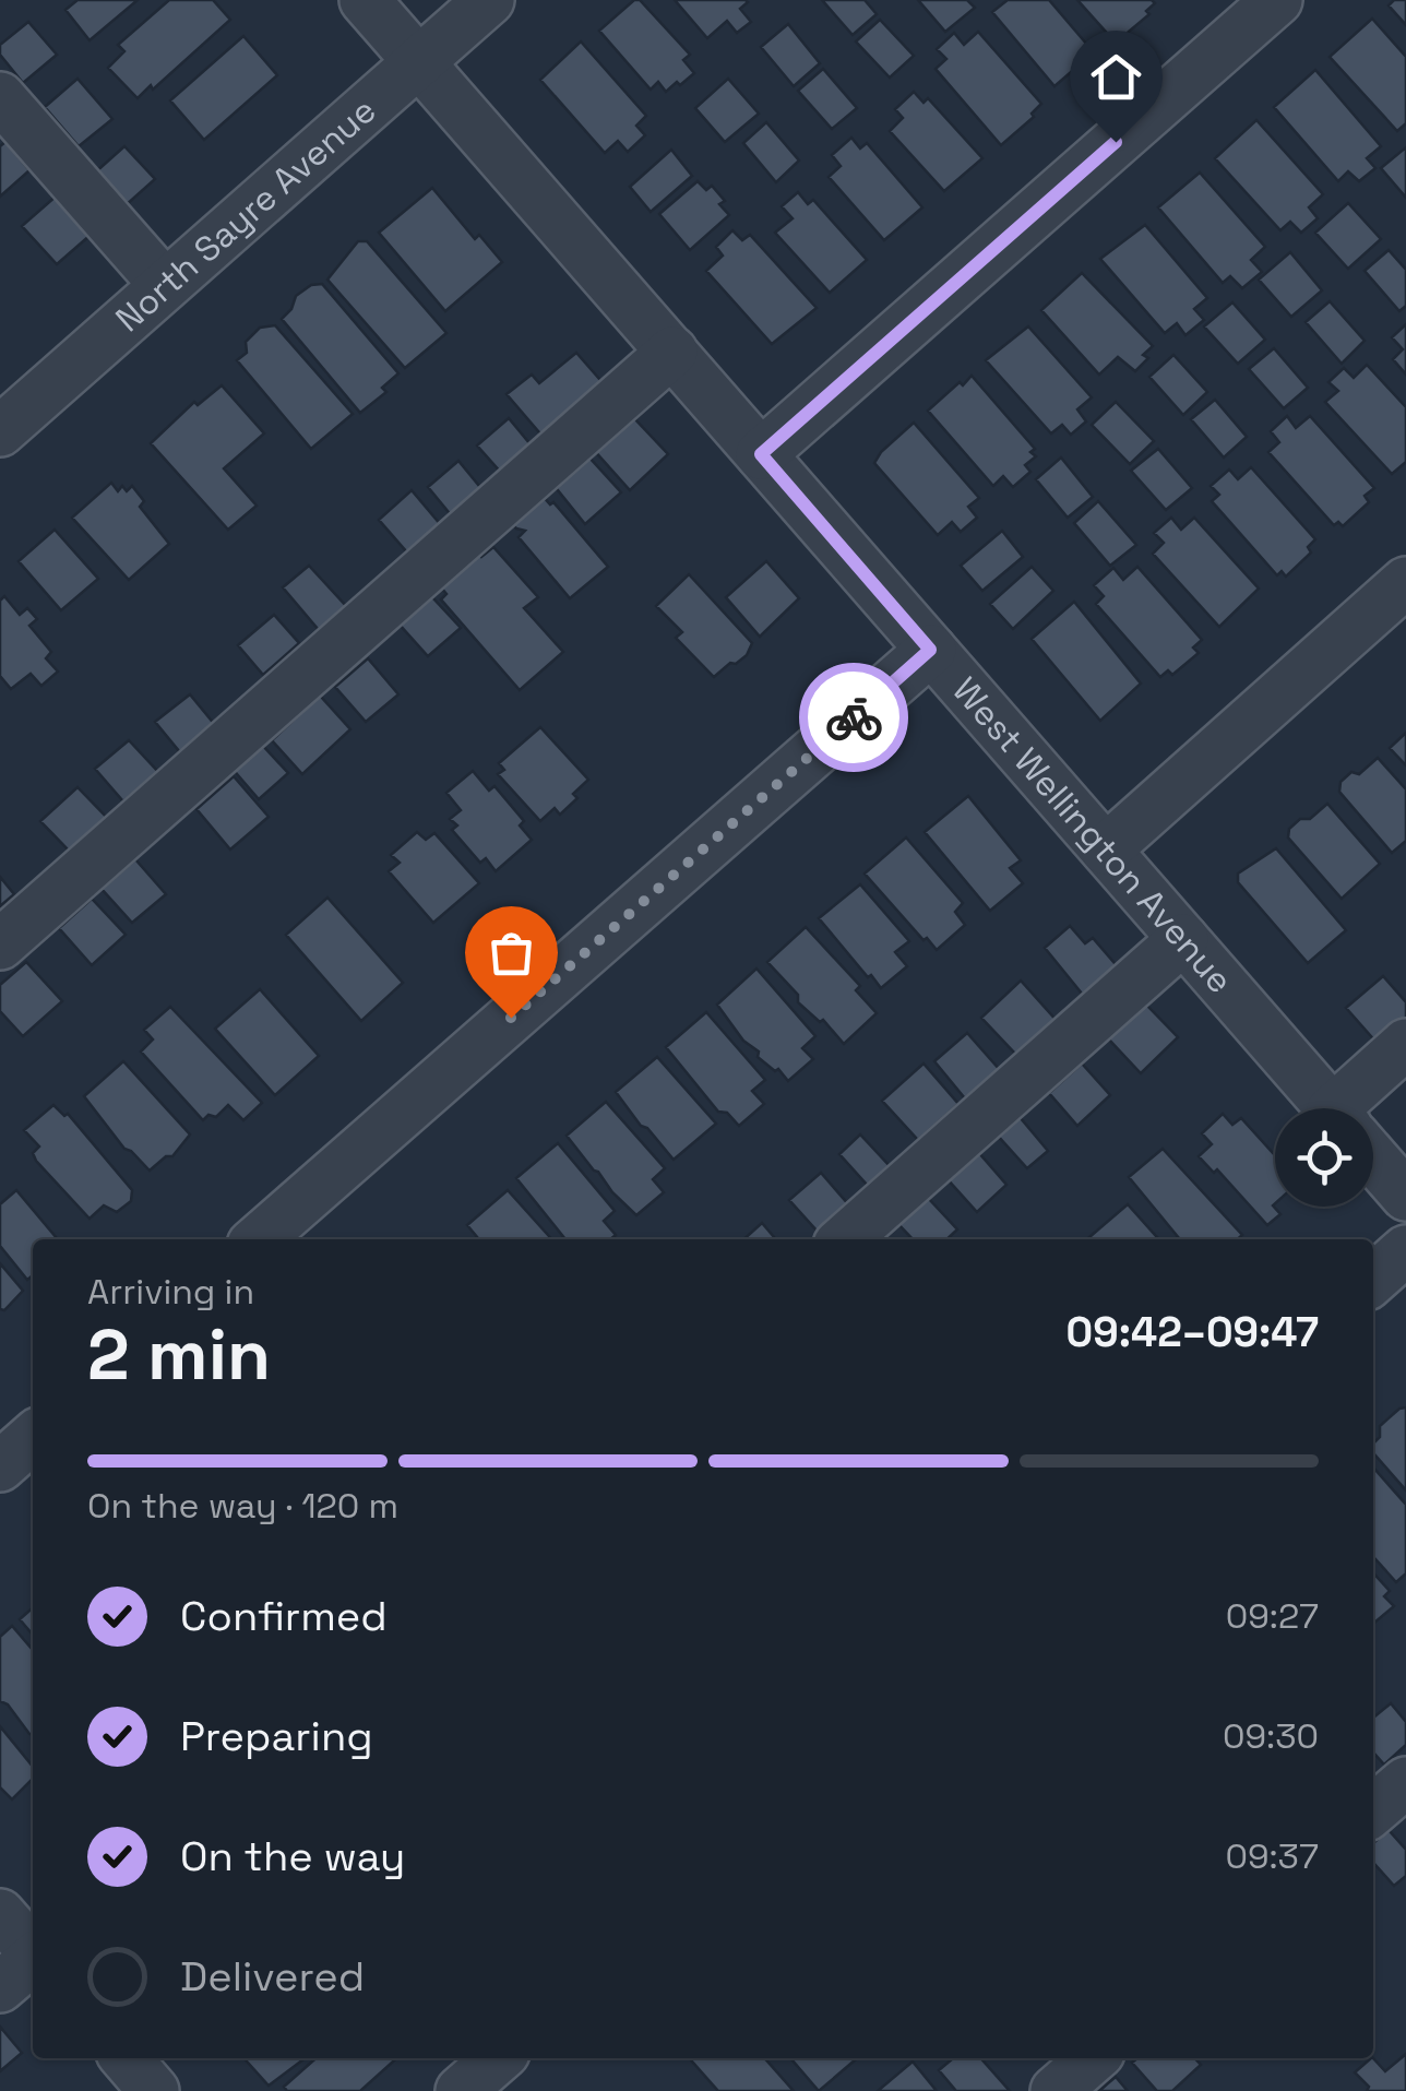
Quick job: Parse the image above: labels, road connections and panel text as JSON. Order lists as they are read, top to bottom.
{
  "streets": {
    "street": ["North Sayre Avenue", "West Wellington Avenue"]
  },
  "crossings": [
    ["North Sayre Avenue", "West Wellington Avenue"]
  ],
  "page": {
    "heading": ["2 min", "Arriving in", "09:42–09:47"],
    "bar": "On the way · 120 m",
    "list": [
      ["Confirmed", "09:27"],
      ["Preparing", "09:30"],
      ["On the way", "09:37"],
      "Delivered"
    ]
  }
}
